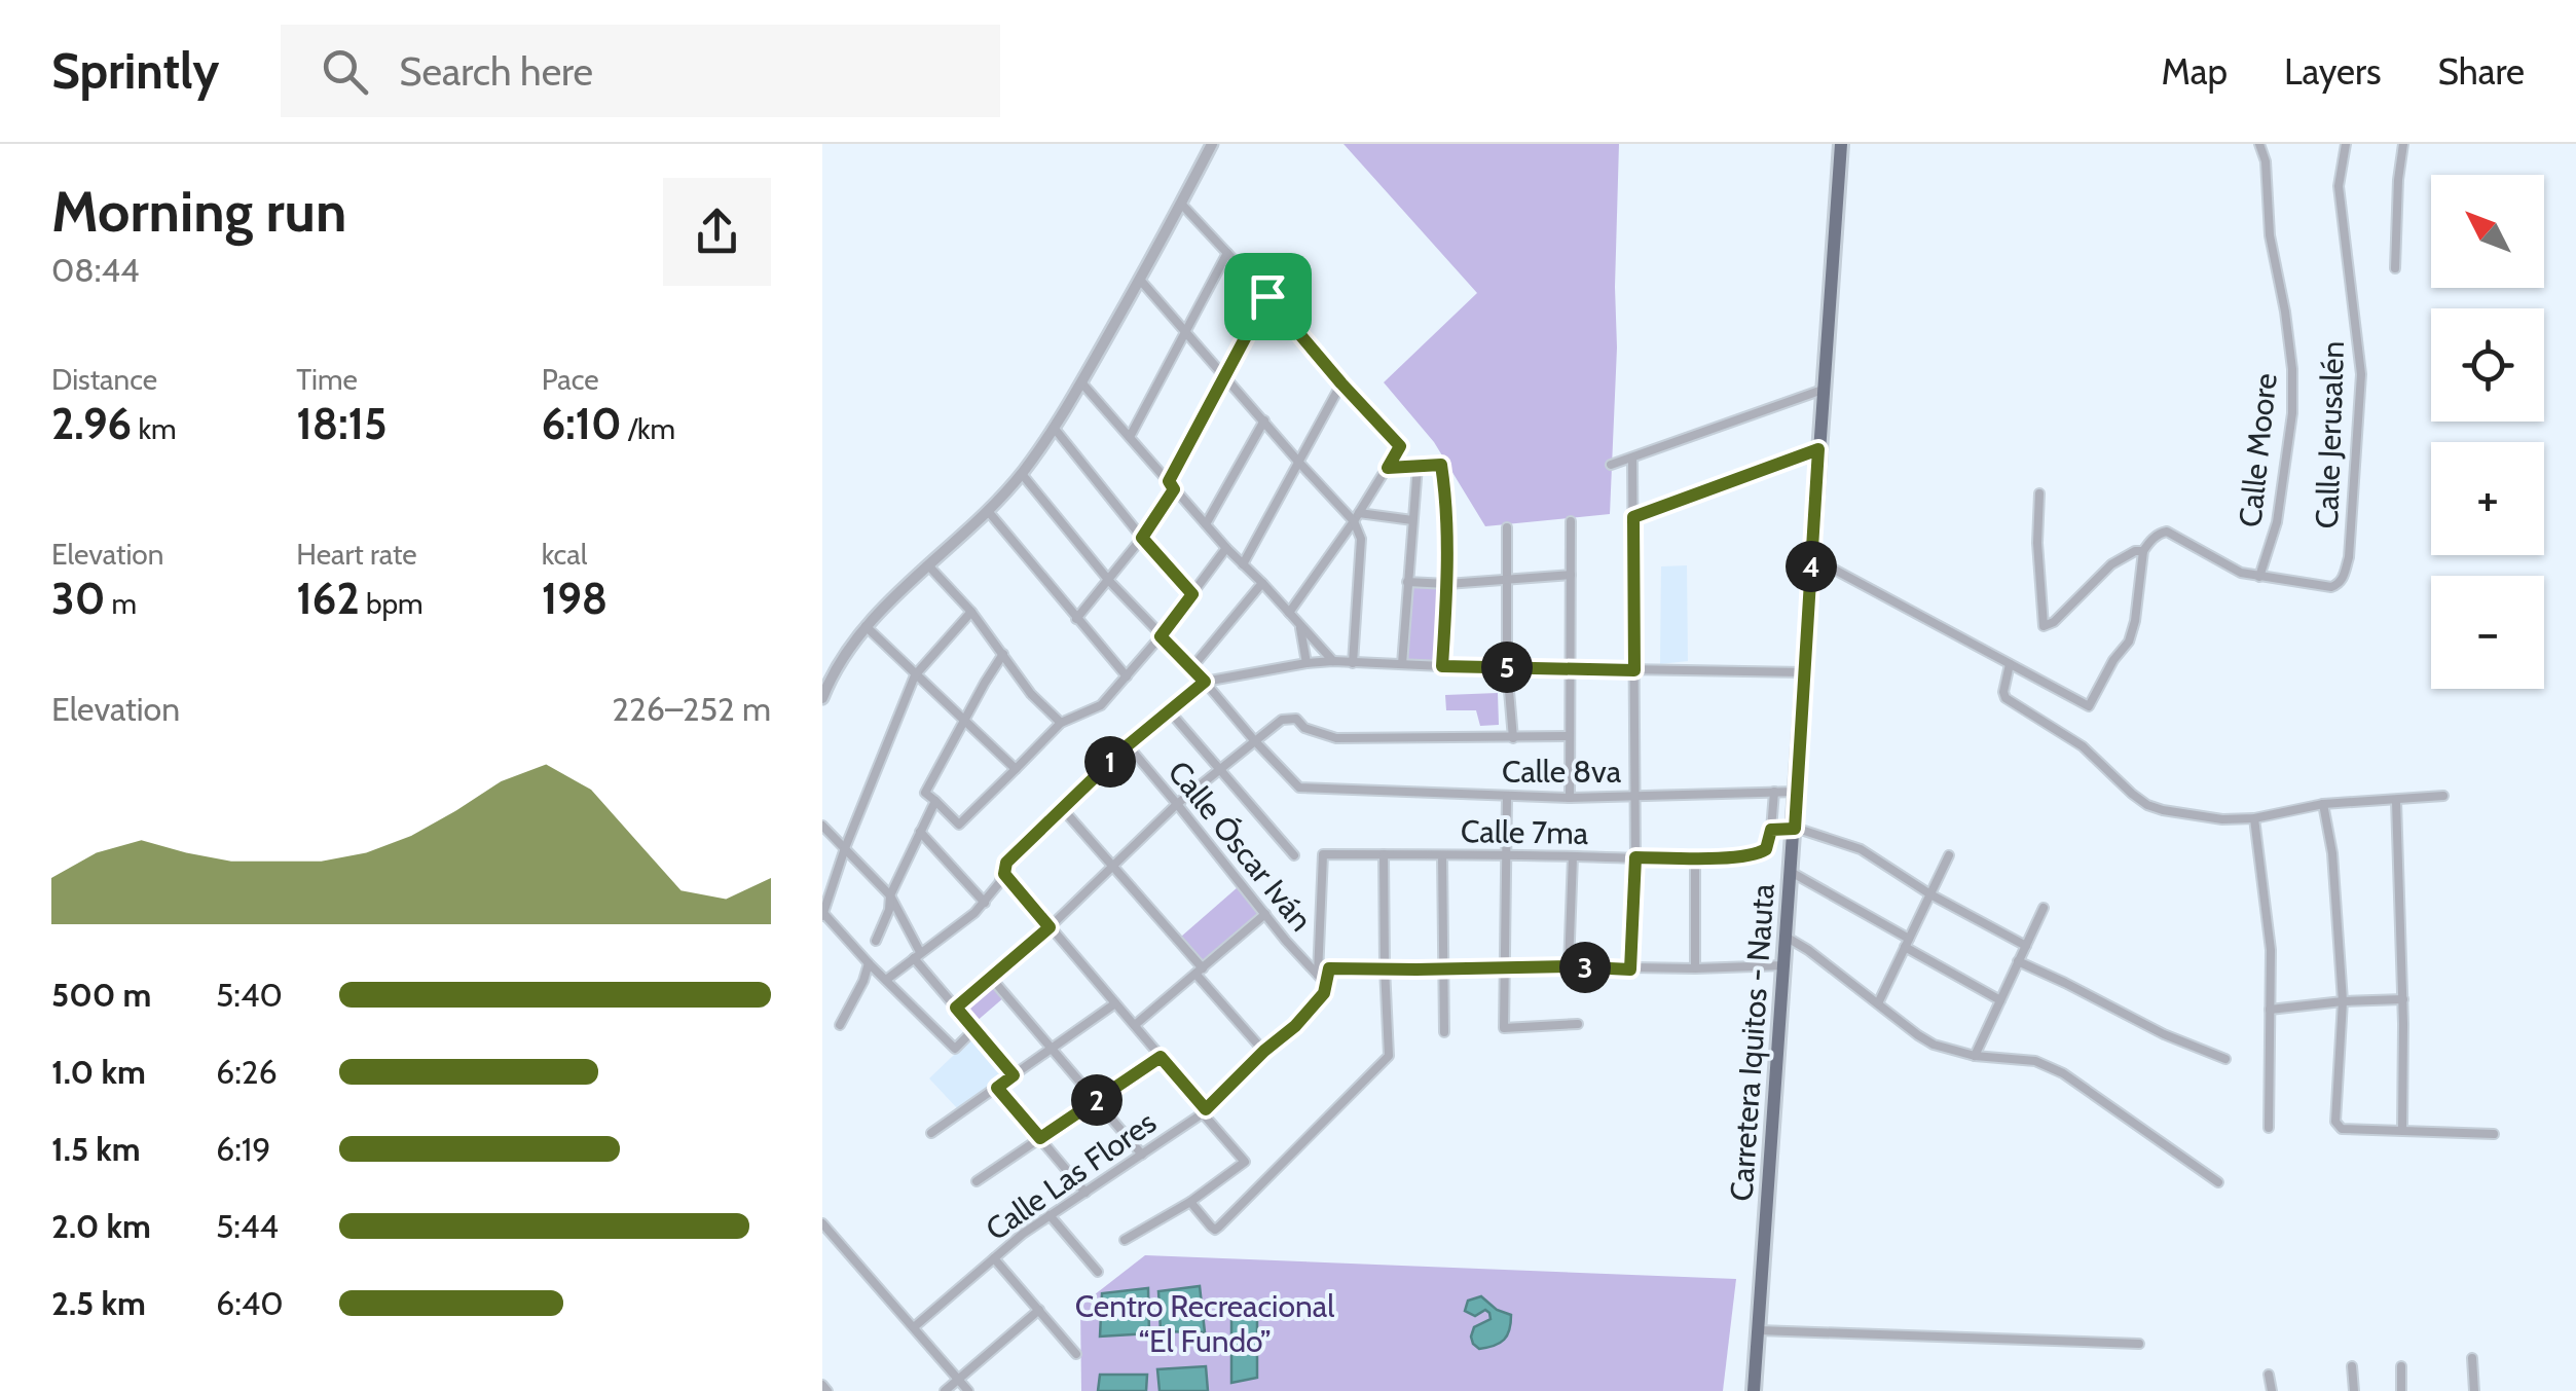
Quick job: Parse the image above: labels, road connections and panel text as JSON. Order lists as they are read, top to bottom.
{
  "streets": {
    "main road": ["Carretera Iquitos - Nauta"],
    "street": [
      "Calle Jerusalén",
      "Calle Moore",
      "Calle 8va",
      "Calle 7ma",
      "Calle Óscar Iván",
      "Calle Las Flores"
    ]
  },
  "crossings": [
    ["Calle Jerusalén", "Calle Moore"],
    ["Calle 8va", "Carretera Iquitos - Nauta"],
    ["Calle 7ma", "Calle Óscar Iván"],
    ["Calle Óscar Iván", "Calle Las Flores"]
  ],
  "parks": ["Centro Recreacional “El Fundo”"],
  "north": "top left",
  "page": {
    "header": "Sprintly",
    "search": "Search here",
    "nav": ["Map", "Layers", "Share"],
    "heading": ["Morning run", "08:44"],
    "map_buttons": ["+", "−"],
    "stats": [
      ["Distance", "2.96 km"],
      ["Time", "18:15"],
      ["Pace", "6:10 /km"],
      ["Elevation", "30 m"],
      ["Heart rate", "162 bpm"],
      ["kcal", "198"]
    ],
    "pins": [
      "4",
      "5",
      "1",
      "3",
      "2"
    ],
    "chart": ["Elevation", "226–252 m"],
    "list": [
      {
        "name": "500 m",
        "note": "5:40"
      },
      {
        "name": "1.0 km",
        "note": "6:26"
      },
      {
        "name": "1.5 km",
        "note": "6:19"
      },
      {
        "name": "2.0 km",
        "note": "5:44"
      },
      {
        "name": "2.5 km",
        "note": "6:40"
      }
    ]
  }
}
